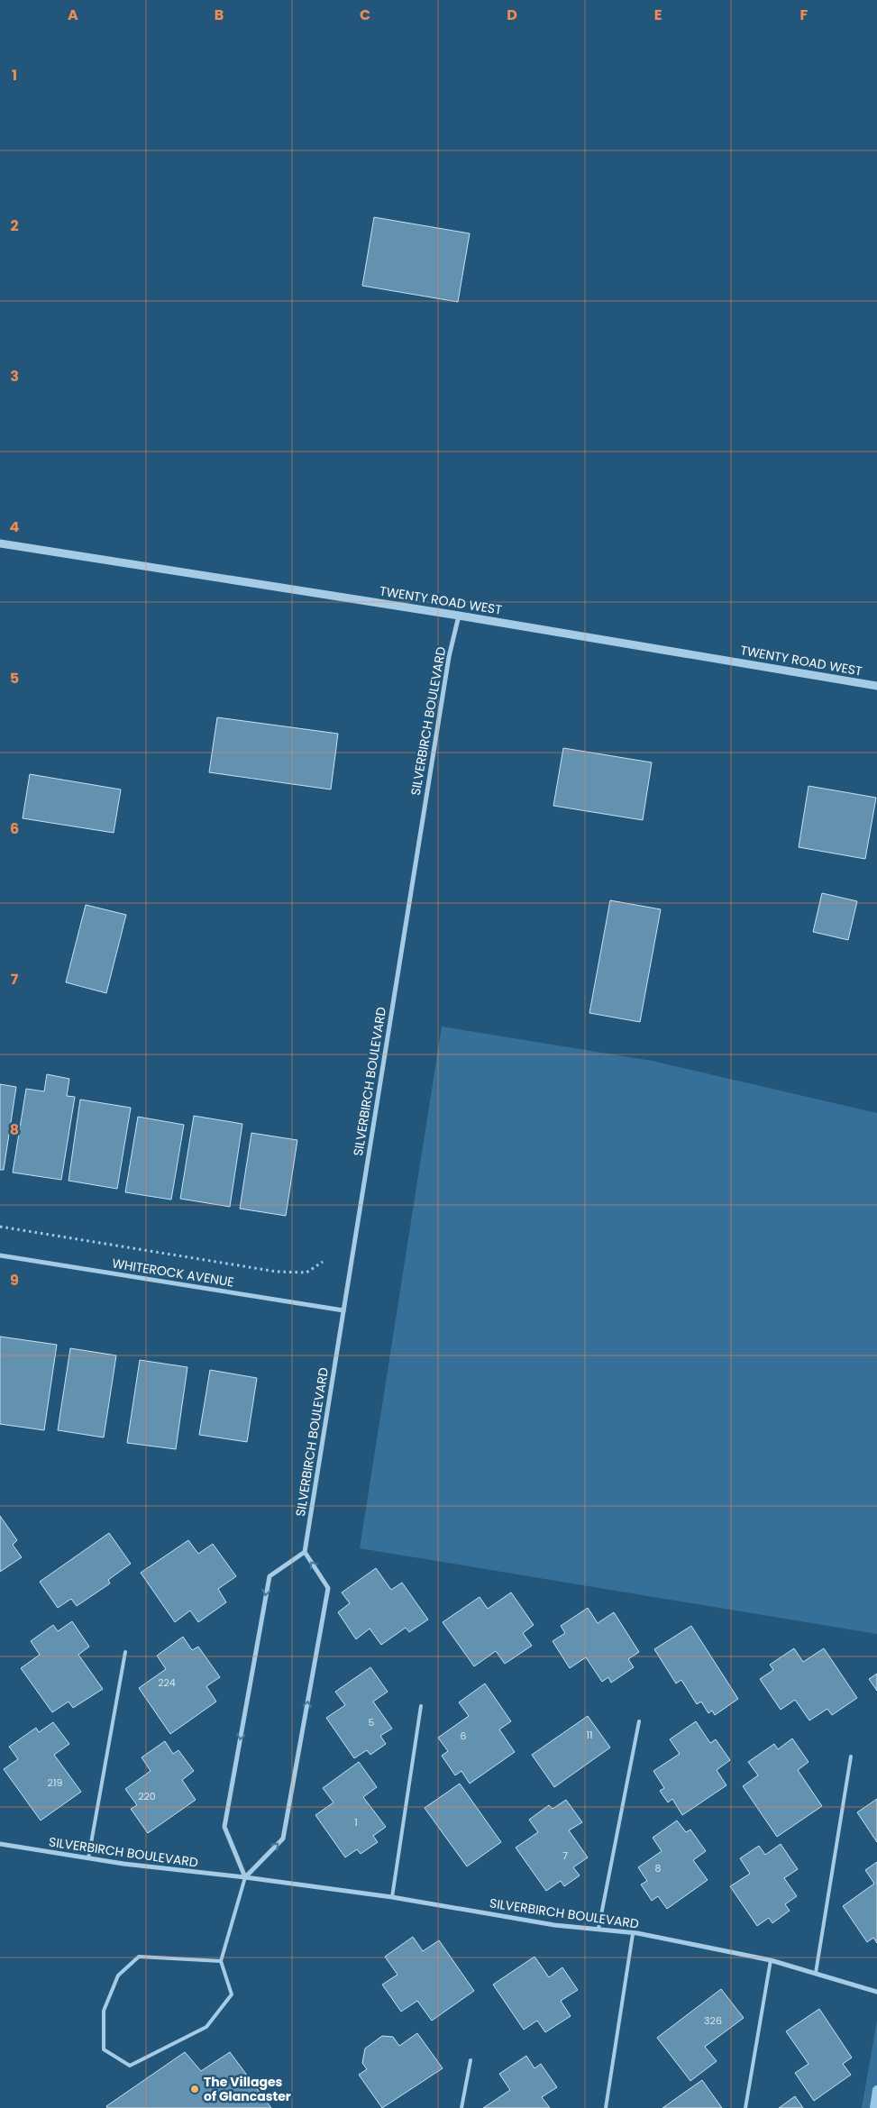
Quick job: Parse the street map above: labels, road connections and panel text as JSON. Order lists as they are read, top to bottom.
{
  "streets": {
    "street": ["TWENTY ROAD WEST", "SILVERBIRCH BOULEVARD", "WHITEROCK AVENUE"]
  },
  "crossings": [
    ["TWENTY ROAD WEST", "SILVERBIRCH BOULEVARD"],
    ["SILVERBIRCH BOULEVARD", "WHITEROCK AVENUE"]
  ],
  "places": ["The Villages of Glancaster"],
  "house_numbers": [
    "224",
    "5",
    "11",
    "6",
    "219",
    "220",
    "1",
    "7",
    "8",
    "326"
  ],
  "grid": {
    "columns": [
      "A",
      "B",
      "C",
      "D",
      "E",
      "F"
    ],
    "rows": [
      "1",
      "2",
      "3",
      "4",
      "5",
      "6",
      "7",
      "8",
      "9"
    ]
  }
}
